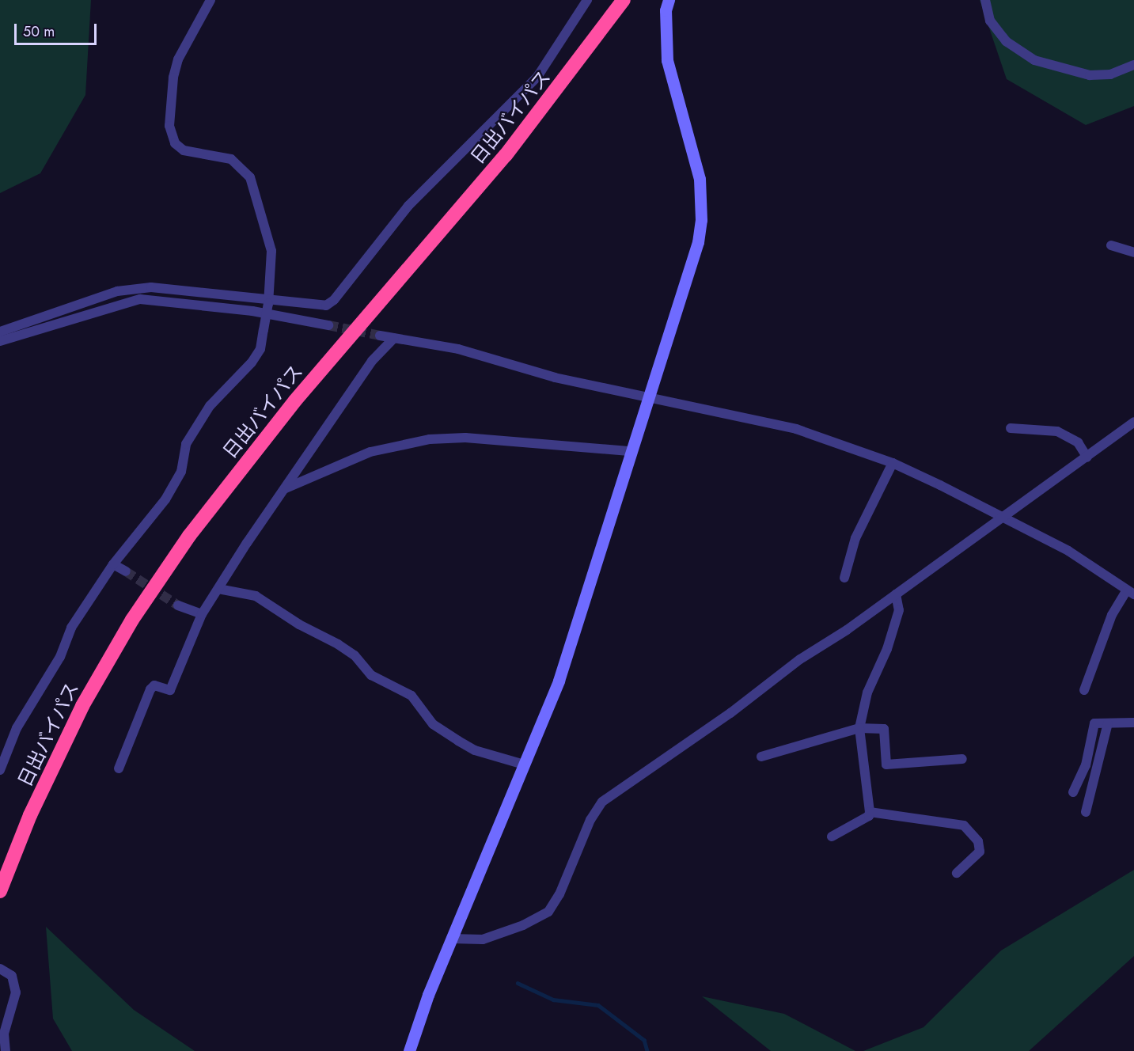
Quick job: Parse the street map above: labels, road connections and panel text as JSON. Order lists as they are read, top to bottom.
{
  "streets": {
    "highway": ["日出バイパス"]
  },
  "scale_bar": "50 m"
}
